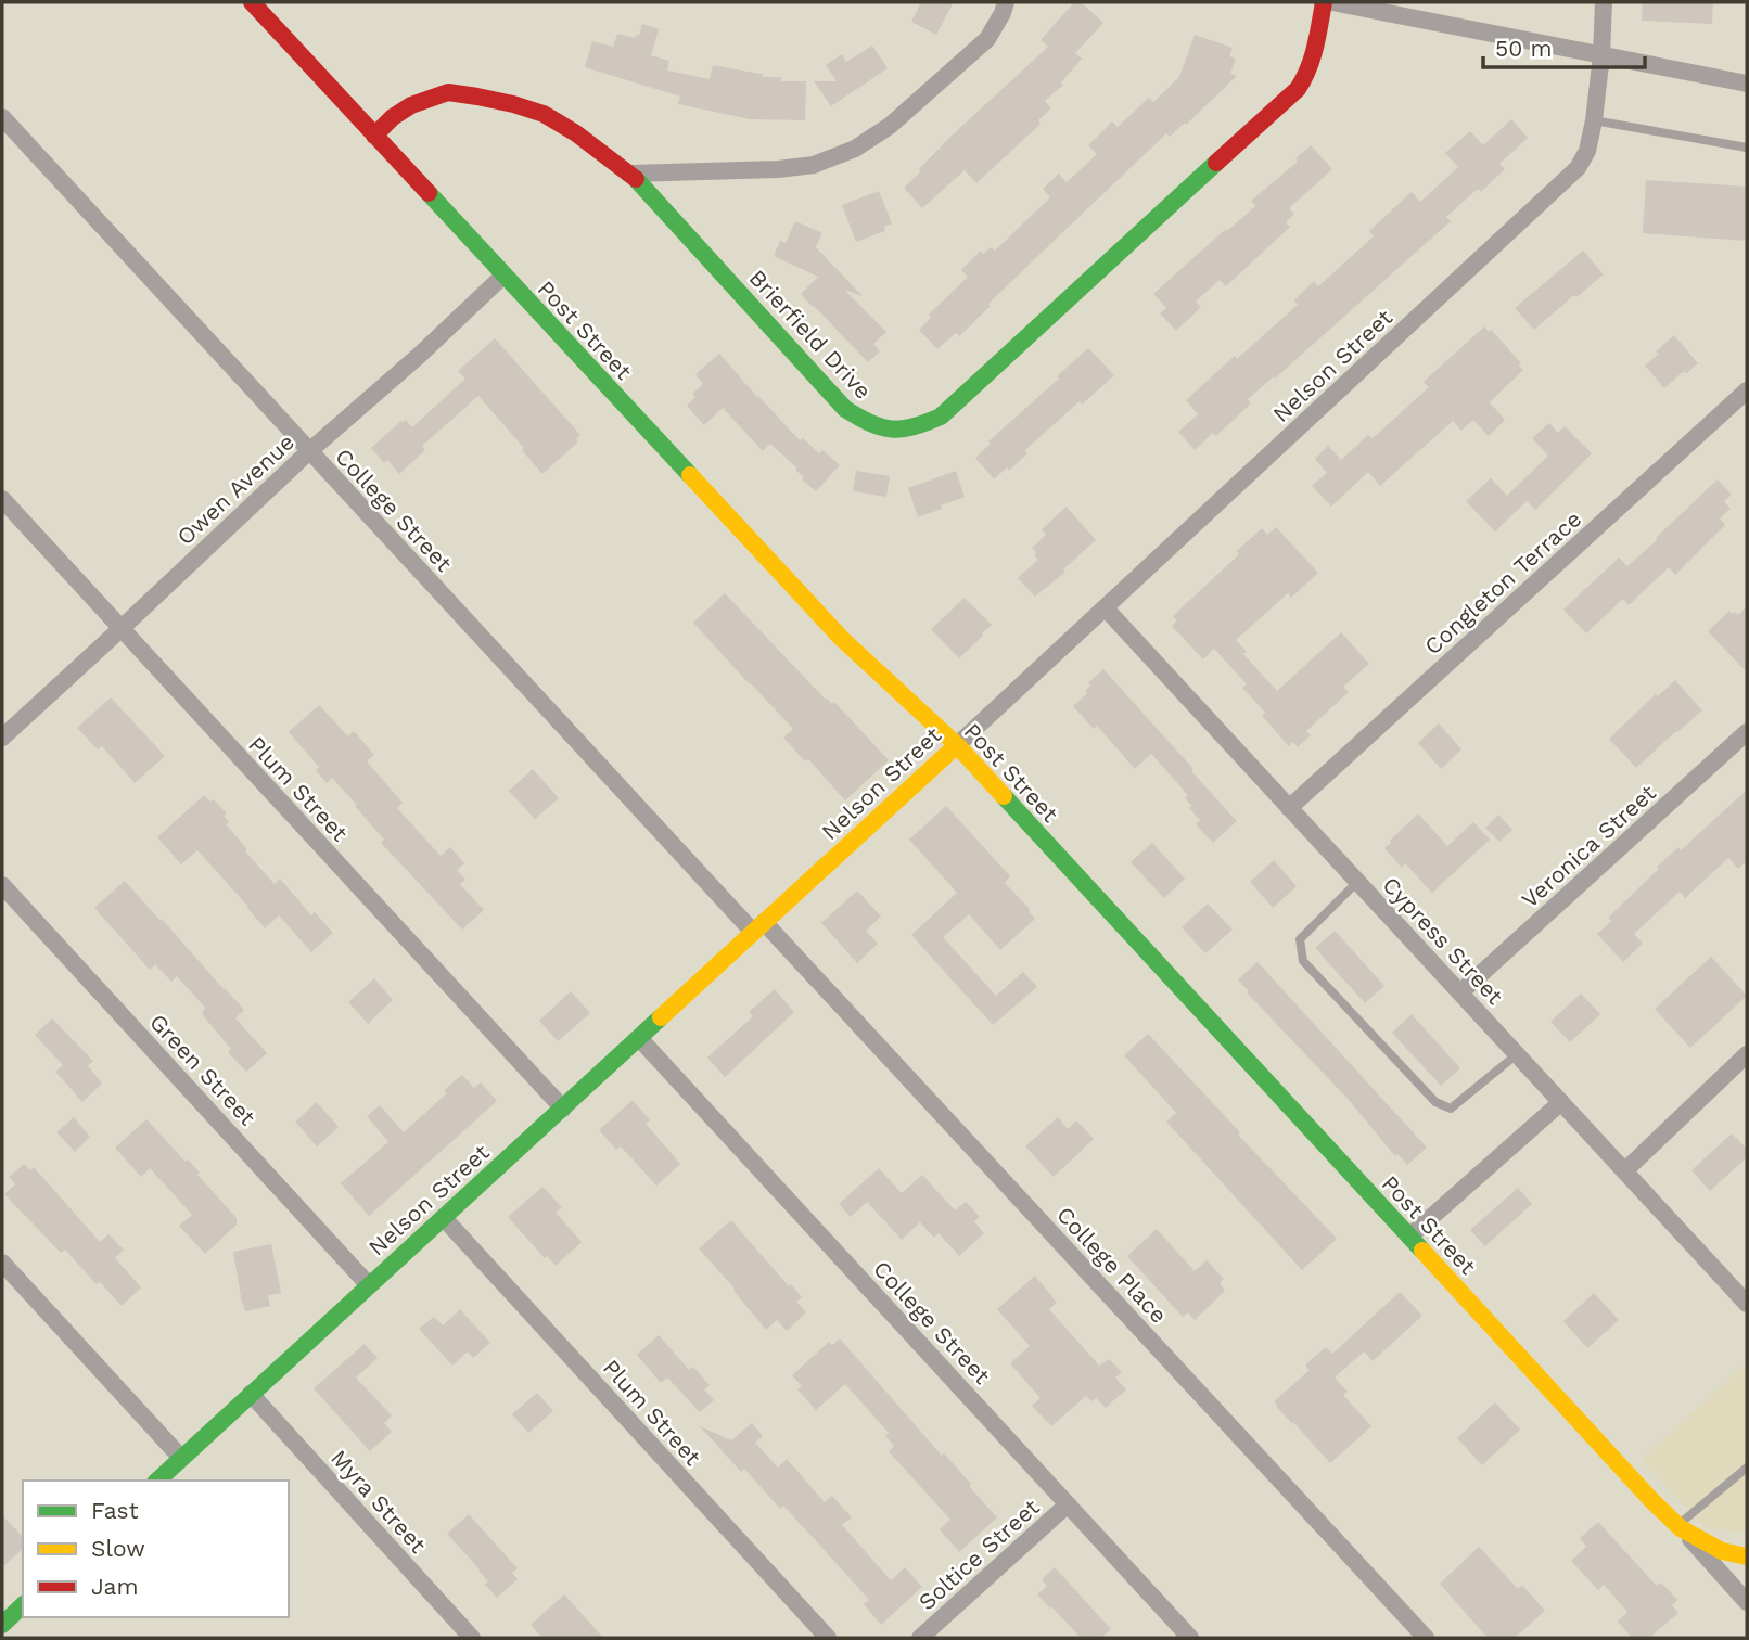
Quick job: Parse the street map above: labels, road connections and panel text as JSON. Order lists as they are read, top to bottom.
{
  "streets": {
    "street": [
      "Post Street",
      "Brierfield Drive",
      "Nelson Street",
      "Owen Avenue",
      "College Street",
      "Congleton Terrace",
      "Plum Street",
      "Veronica Street",
      "Cypress Street",
      "Green Street",
      "College Place",
      "Myra Street",
      "Soltice Street"
    ]
  },
  "crossings": [
    ["Post Street", "Brierfield Drive"],
    ["Post Street", "Nelson Street"],
    ["Post Street", "Owen Avenue"],
    ["Nelson Street", "College Street"],
    ["Nelson Street", "Plum Street"],
    ["Nelson Street", "Cypress Street"],
    ["Nelson Street", "Green Street"],
    ["Nelson Street", "College Place"],
    ["Nelson Street", "Myra Street"],
    ["Owen Avenue", "College Street"],
    ["Owen Avenue", "Plum Street"],
    ["College Street", "College Place"],
    ["College Street", "Soltice Street"],
    ["Congleton Terrace", "Cypress Street"],
    ["Veronica Street", "Cypress Street"]
  ],
  "legend": ["Fast", "Slow", "Jam"],
  "scale_bar": "50 m"
}
